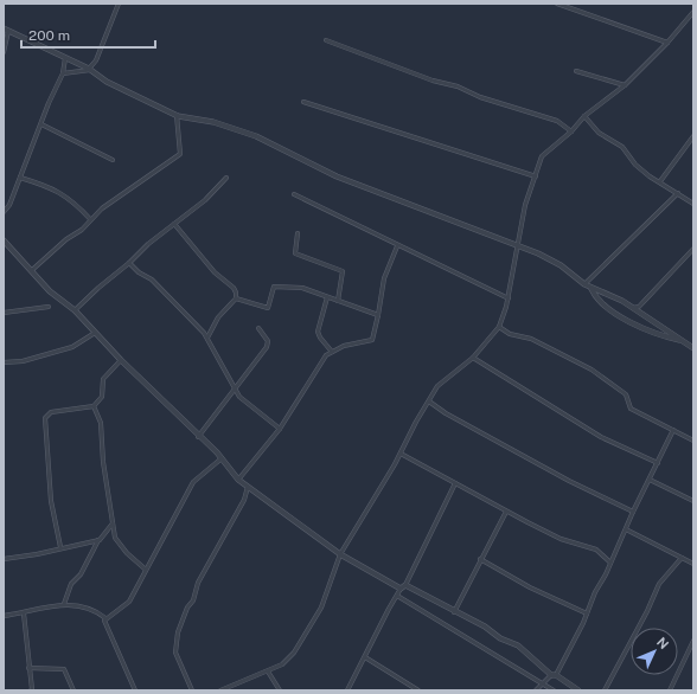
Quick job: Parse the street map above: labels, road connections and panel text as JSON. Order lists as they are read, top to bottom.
{
  "scale_bar": "200 m",
  "north": "top right"
}
